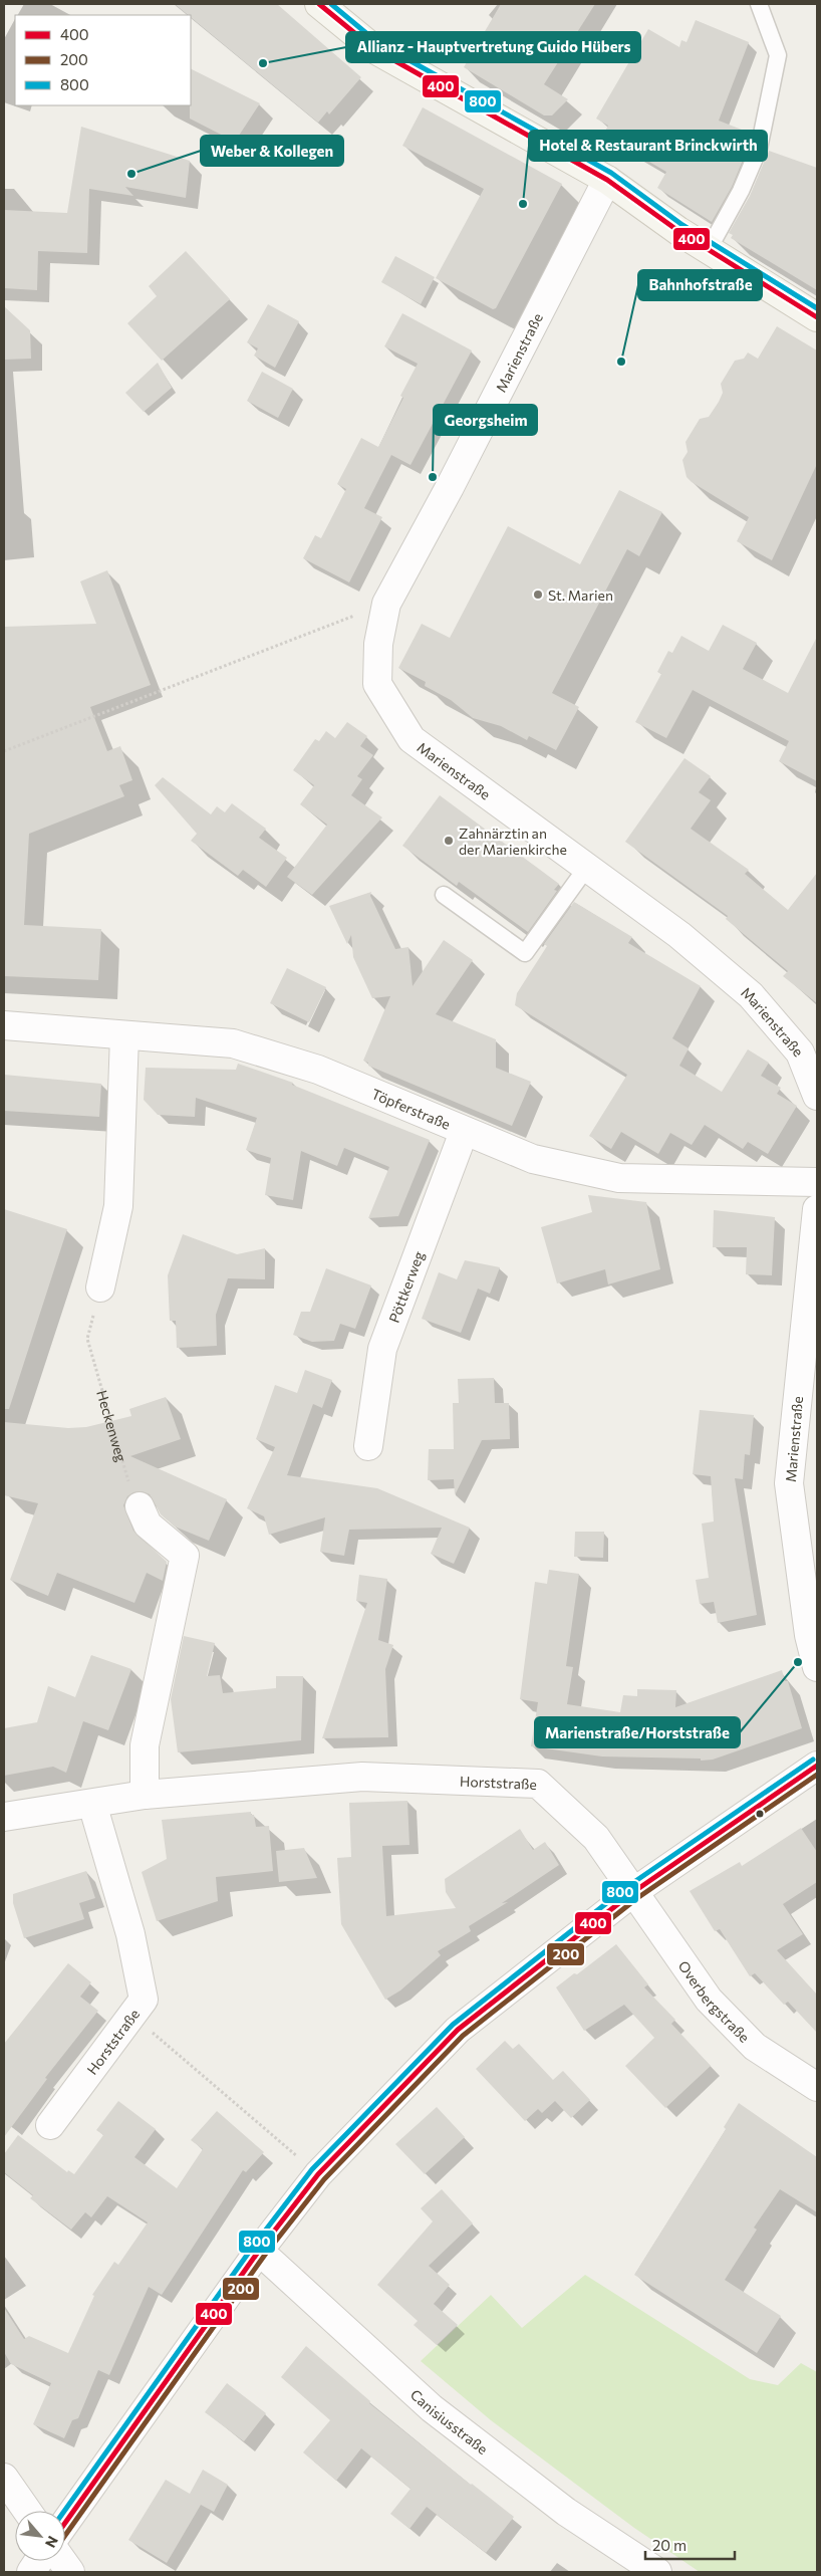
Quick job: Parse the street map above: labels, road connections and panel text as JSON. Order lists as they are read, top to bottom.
{
  "streets": {
    "street": [
      "Marienstraße",
      "Töpferstraße",
      "Pöttkerweg",
      "Horststraße",
      "Overbergstraße",
      "Canisiusstraße"
    ],
    "path": ["Heckenweg"]
  },
  "crossings": [
    ["Töpferstraße", "Pöttkerweg"],
    ["Horststraße", "Overbergstraße"]
  ],
  "places": [
    "Allianz - Hauptvertretung Guido Hübers",
    "Weber & Kollegen",
    "Hotel & Restaurant Brinckwirth",
    "Bahnhofstraße",
    "Georgsheim",
    "St. Marien",
    "Zahnärztin an der Marienkirche",
    "Marienstraße/Horststraße"
  ],
  "lines": ["transit line 400", "transit line 800", "transit line 200"],
  "legend": ["400", "200", "800"],
  "scale_bar": "20 m",
  "north": "bottom right"
}
